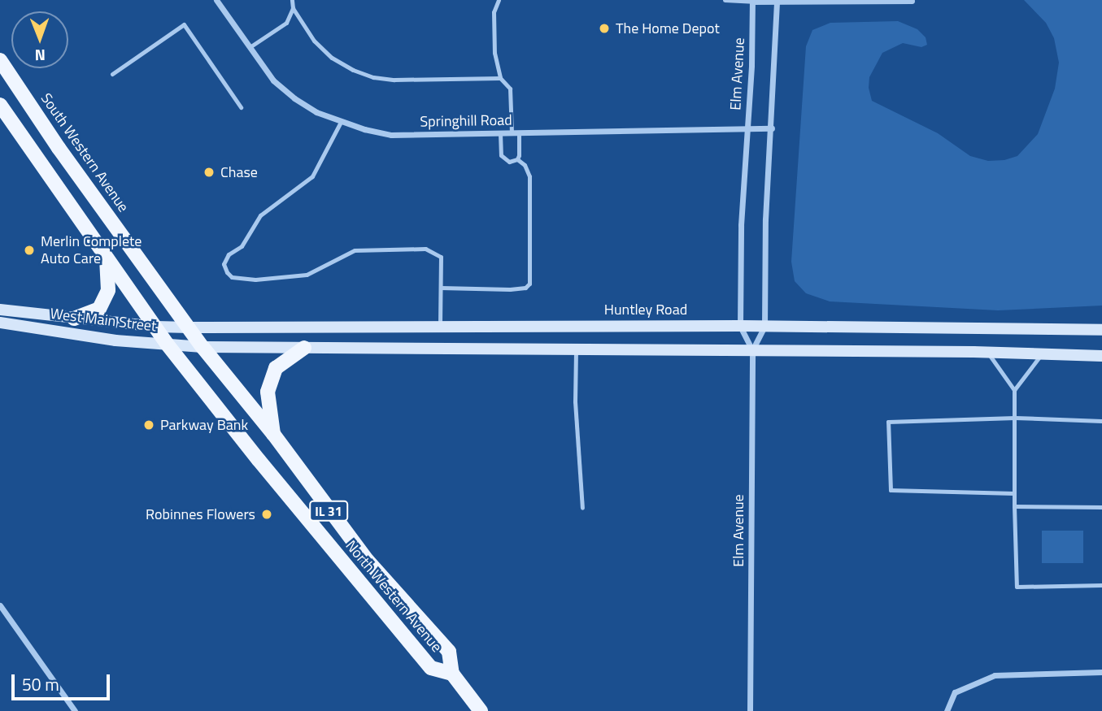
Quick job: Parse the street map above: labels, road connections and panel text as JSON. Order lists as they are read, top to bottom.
{
  "streets": {
    "main road": ["South Western Avenue", "IL 31", "North Western Avenue"],
    "street": [
      "Elm Avenue",
      "Springhill Road",
      "Huntley Road",
      "West Main Street"
    ]
  },
  "crossings": [
    ["Elm Avenue", "Springhill Road"],
    ["Elm Avenue", "Huntley Road"],
    ["South Western Avenue", "Huntley Road"],
    ["South Western Avenue", "West Main Street"],
    ["South Western Avenue", "North Western Avenue"],
    ["Huntley Road", "West Main Street"],
    ["West Main Street", "North Western Avenue"]
  ],
  "places": [
    "The Home Depot",
    "Chase",
    "Merlin Complete Auto Care",
    "Parkway Bank",
    "Robinnes Flowers"
  ],
  "scale_bar": "50 m",
  "north": "bottom"
}
